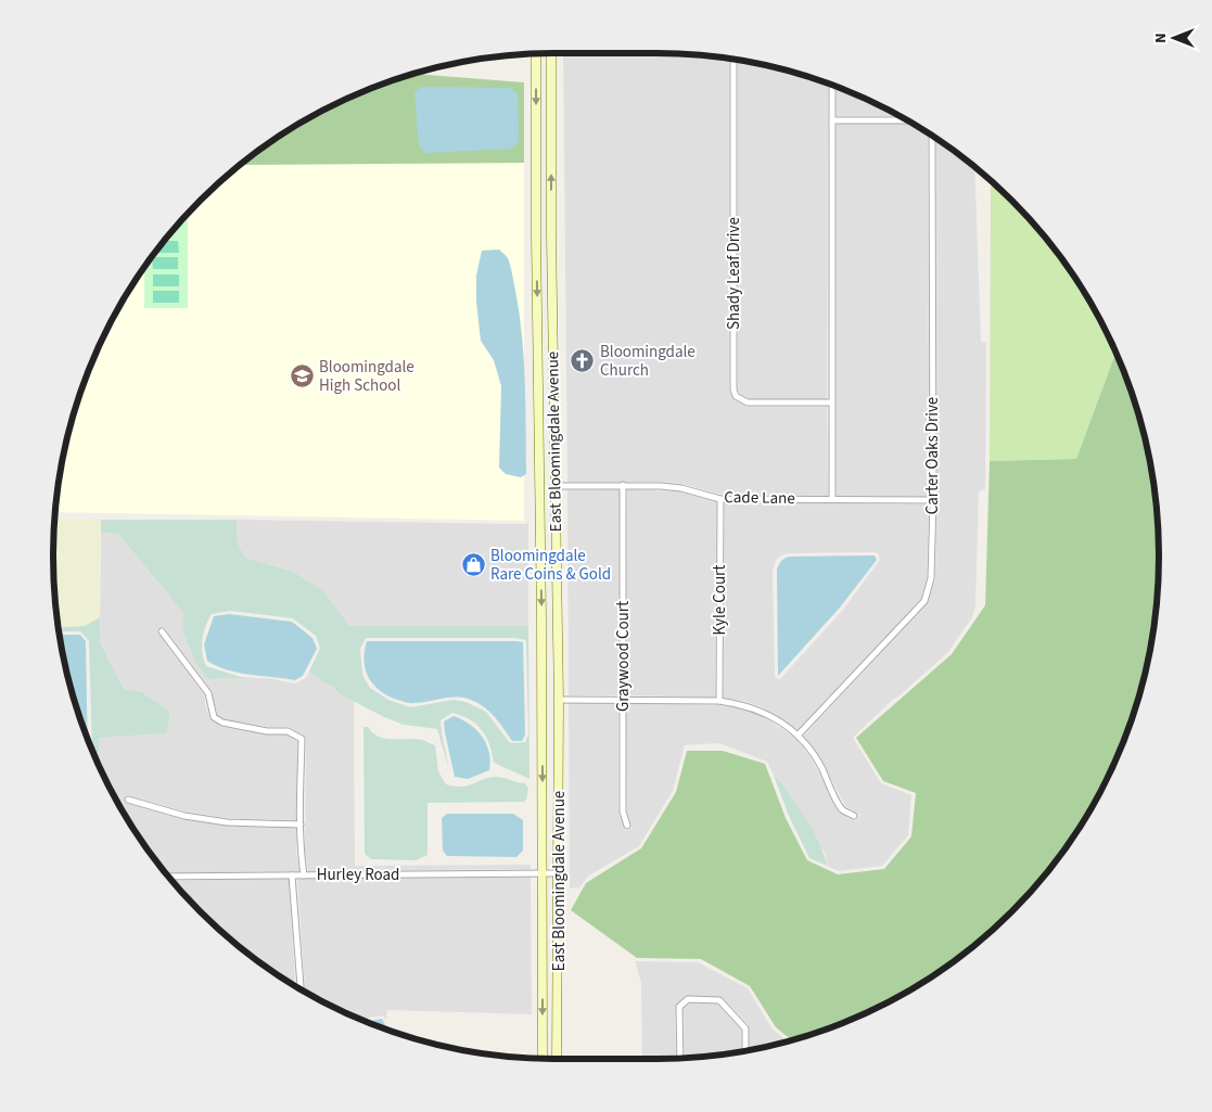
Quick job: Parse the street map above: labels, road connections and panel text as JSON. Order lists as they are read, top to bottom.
{
  "streets": {
    "main road": ["East Bloomingdale Avenue"],
    "street": [
      "Shady Leaf Drive",
      "Carter Oaks Drive",
      "Cade Lane",
      "Kyle Court",
      "Graywood Court",
      "Hurley Road"
    ]
  },
  "crossings": [
    ["East Bloomingdale Avenue", "Cade Lane"],
    ["East Bloomingdale Avenue", "Hurley Road"],
    ["Carter Oaks Drive", "Cade Lane"],
    ["Cade Lane", "Kyle Court"],
    ["Cade Lane", "Graywood Court"]
  ],
  "places": {
    "church": ["Bloomingdale Church"],
    "school or university": ["Bloomingdale High School"],
    "shop": ["Bloomingdale Rare Coins & Gold"]
  },
  "north": "left"
}
